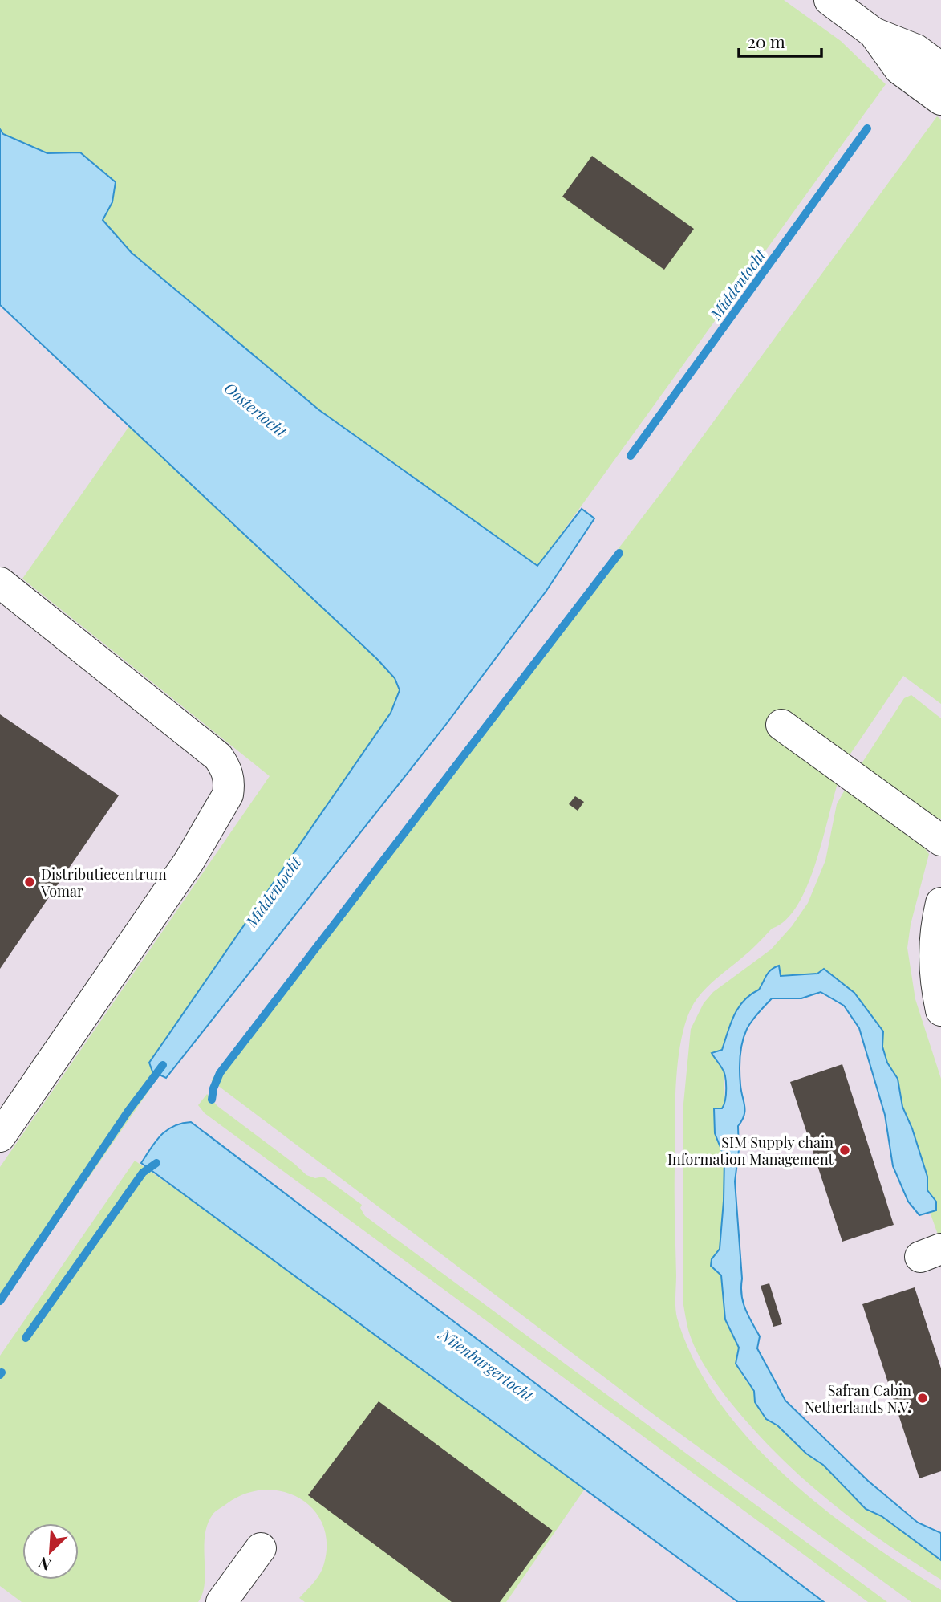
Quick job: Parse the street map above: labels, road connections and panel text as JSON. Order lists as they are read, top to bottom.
{
  "water": ["Middentocht", "Oostertocht", "Nijenburgertocht"],
  "places": ["Distributiecentrum Vomar", "SIM Supply chain Information Management", "Safran Cabin Netherlands N.V."],
  "scale_bar": "20 m",
  "north": "bottom left"
}
